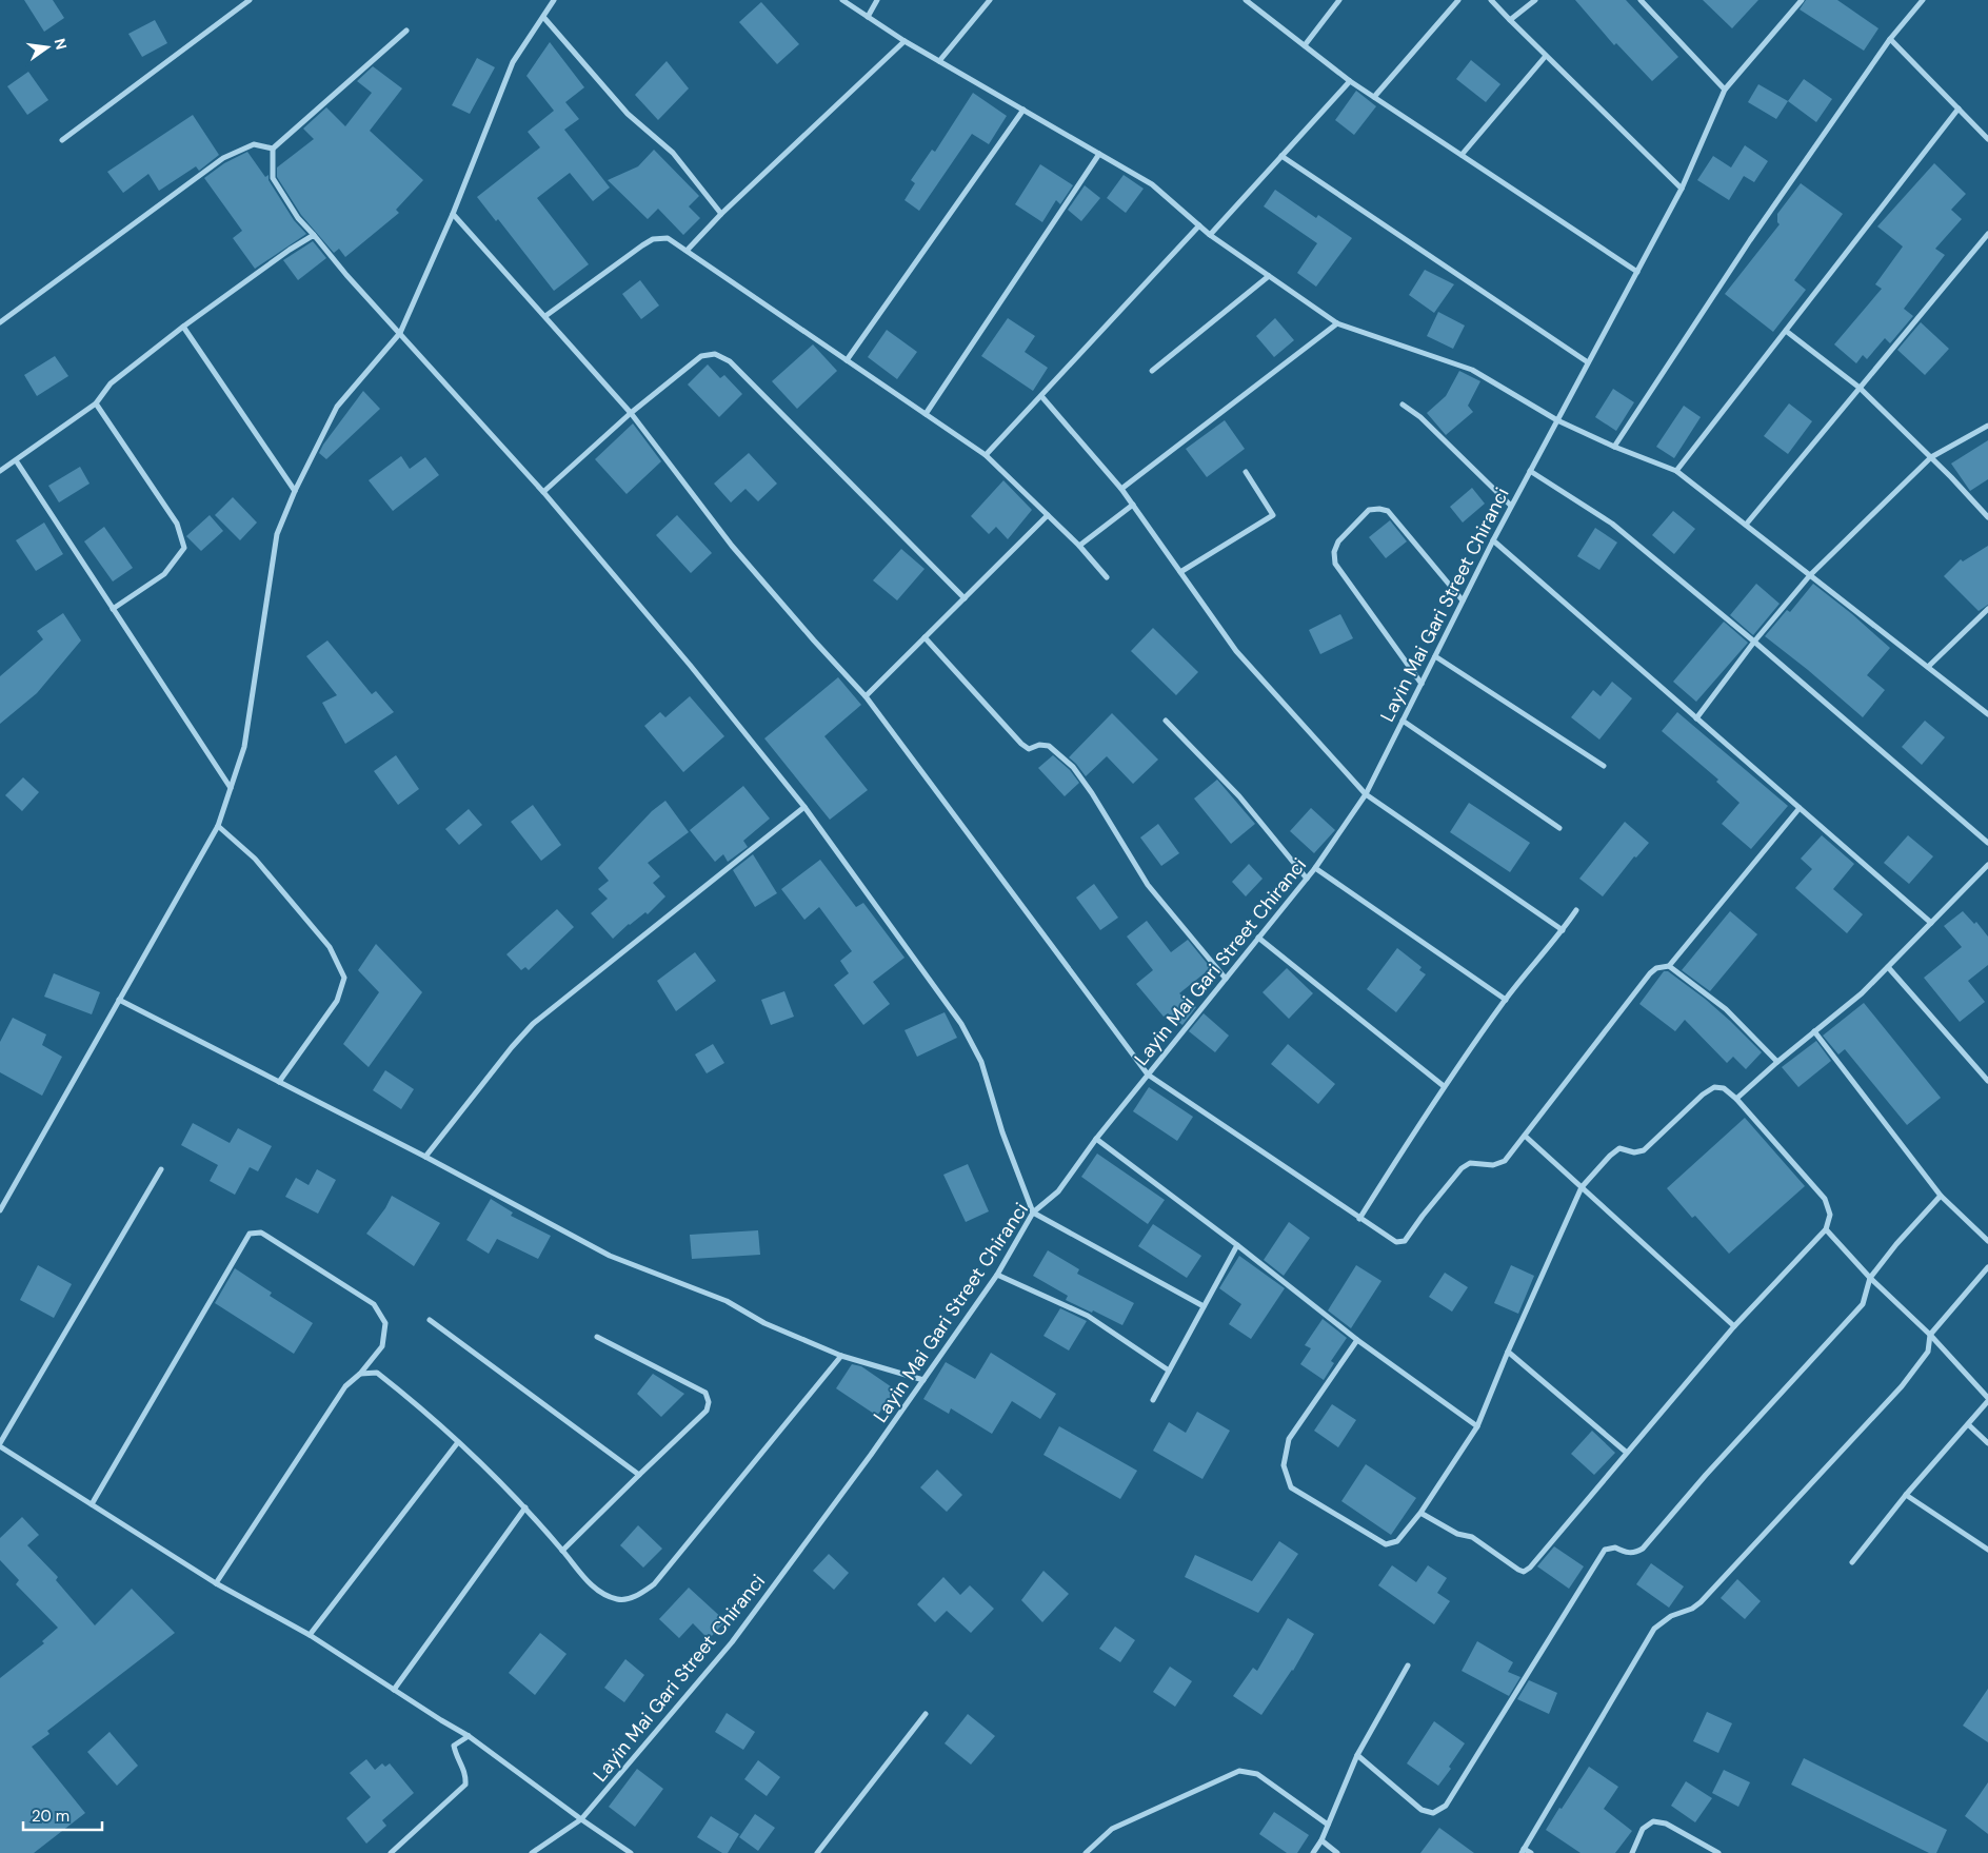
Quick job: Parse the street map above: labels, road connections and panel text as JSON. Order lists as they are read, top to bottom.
{
  "streets": {
    "street": ["Layin Mai Gari Street Chiranci"]
  },
  "scale_bar": "20 m",
  "north": "right"
}
